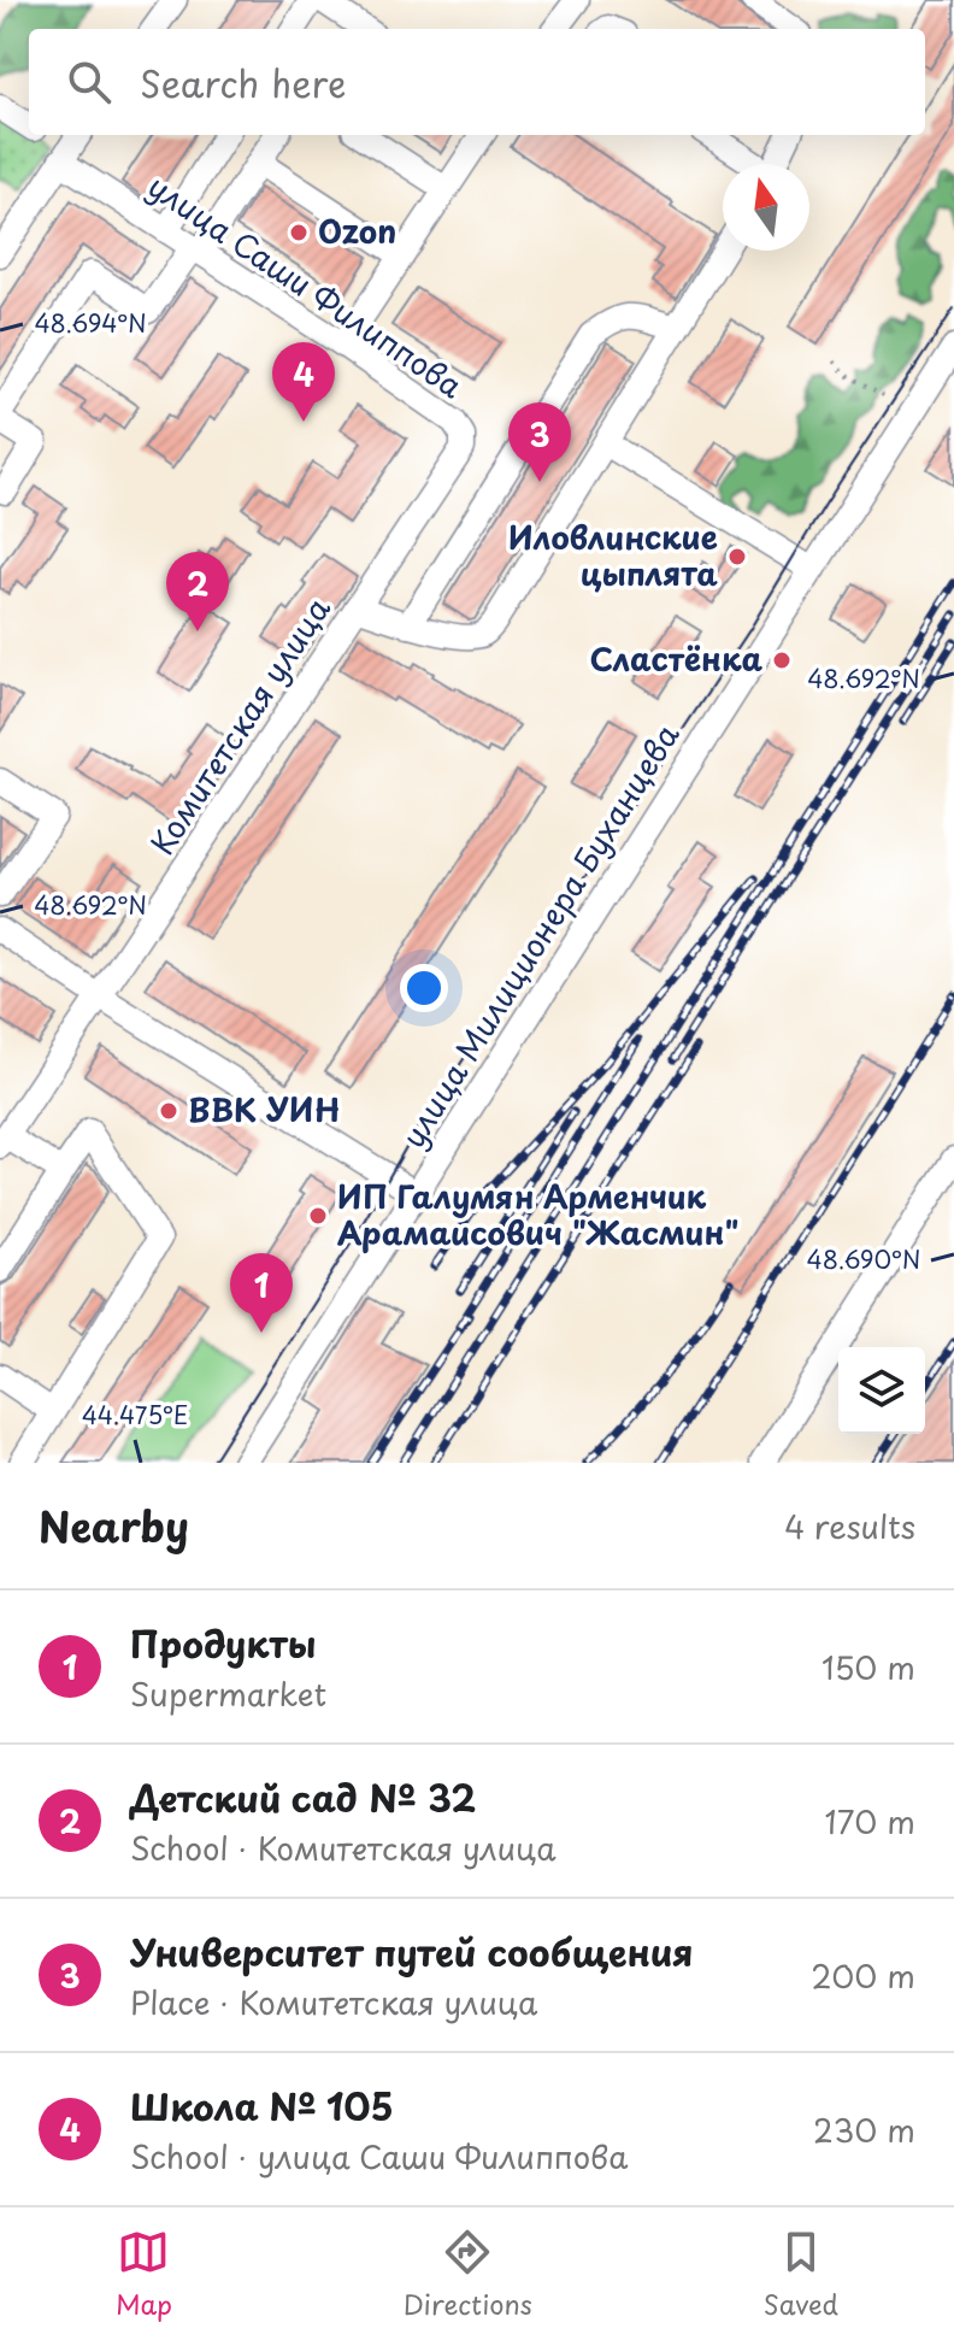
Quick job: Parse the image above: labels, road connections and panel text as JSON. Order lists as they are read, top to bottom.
{
  "streets": {
    "street": ["улица Саши Филиппова", "Комитетская улица", "улица Милиционера Буханцева"]
  },
  "crossings": [
    ["улица Саши Филиппова", "Комитетская улица"]
  ],
  "places": [
    "Ozon",
    "Иловлинские цыплята",
    "Сластёнка",
    "ВВК УИН",
    "ИП Галумян Арменчик Арамаисович \"Жасмин\""
  ],
  "north": "top",
  "page": {
    "search": "Search here",
    "pins": [
      "4",
      "3",
      "2",
      "1"
    ],
    "heading": ["Nearby", "4 results"],
    "list": [
      {
        "mark": "1",
        "name": "Продукты",
        "note": "Supermarket",
        "value": "150 m"
      },
      {
        "mark": "2",
        "name": "Детский сад № 32",
        "note": "School · Комитетская улица",
        "value": "170 m"
      },
      {
        "mark": "3",
        "name": "Университет путей сообщения",
        "note": "Place · Комитетская улица",
        "value": "200 m"
      },
      {
        "mark": "4",
        "name": "Школа № 105",
        "note": "School · улица Саши Филиппова",
        "value": "230 m"
      }
    ],
    "nav": ["Map", "Directions", "Saved"]
  },
  "coordinates": [
    "48.694°N",
    "48.692°N",
    "48.690°N",
    "44.475°E"
  ]
}
